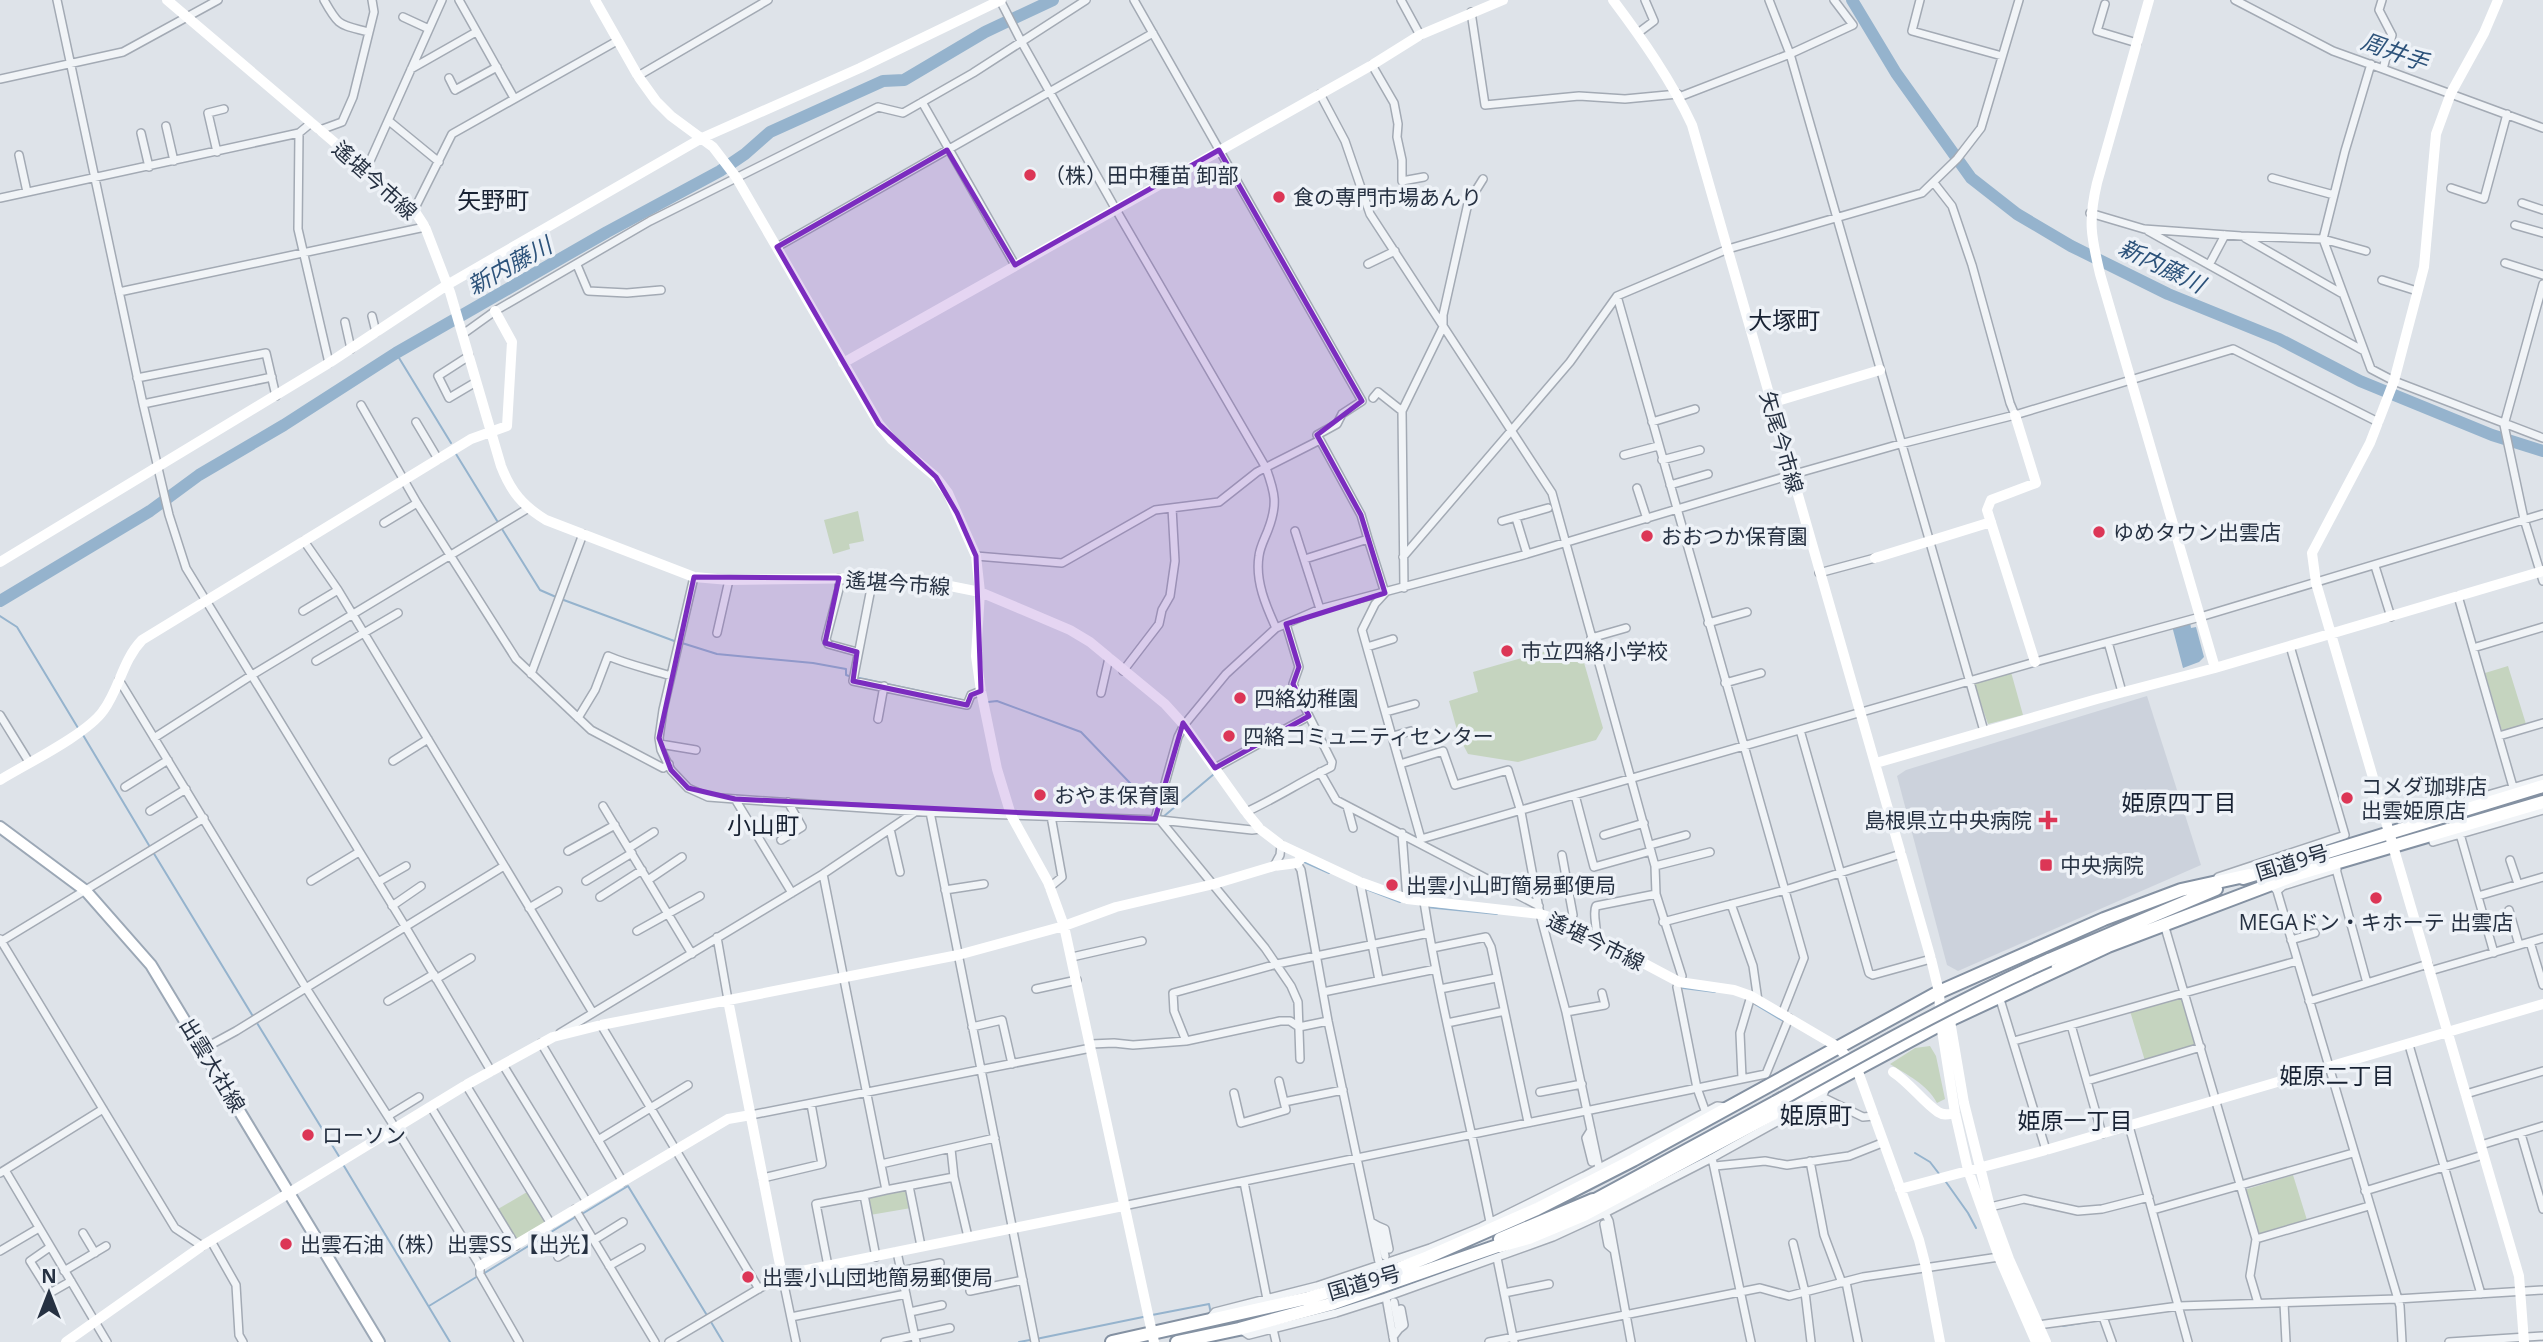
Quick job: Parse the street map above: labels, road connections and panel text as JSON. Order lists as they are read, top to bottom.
{
  "streets": {
    "highway": ["国道9号"],
    "main road": ["出雲大社線"],
    "street": ["遙堪今市線", "矢尾今市線"]
  },
  "crossings": [
    ["遙堪今市線", "国道9号"]
  ],
  "districts": [
    "矢野町",
    "大塚町",
    "姫原四丁目",
    "小山町",
    "姫原二丁目",
    "姫原町",
    "姫原一丁目"
  ],
  "water": ["周井手", "新内藤川"],
  "places": {
    "other": [
      "（株）田中種苗 卸部",
      "食の専門市場あんり",
      "ゆめタウン出雲店",
      "おおつか保育園",
      "市立四絡小学校",
      "四絡幼稚園",
      "四絡コミュニティセンター",
      "おやま保育園",
      "コメダ珈琲店 出雲姫原店",
      "出雲小山町簡易郵便局",
      "MEGAドン・キホーテ 出雲店",
      "ローソン",
      "出雲石油（株）出雲SS 【出光】",
      "出雲小山団地簡易郵便局"
    ],
    "health": ["島根県立中央病院"],
    "transit": ["中央病院"]
  },
  "north": "top"
}
